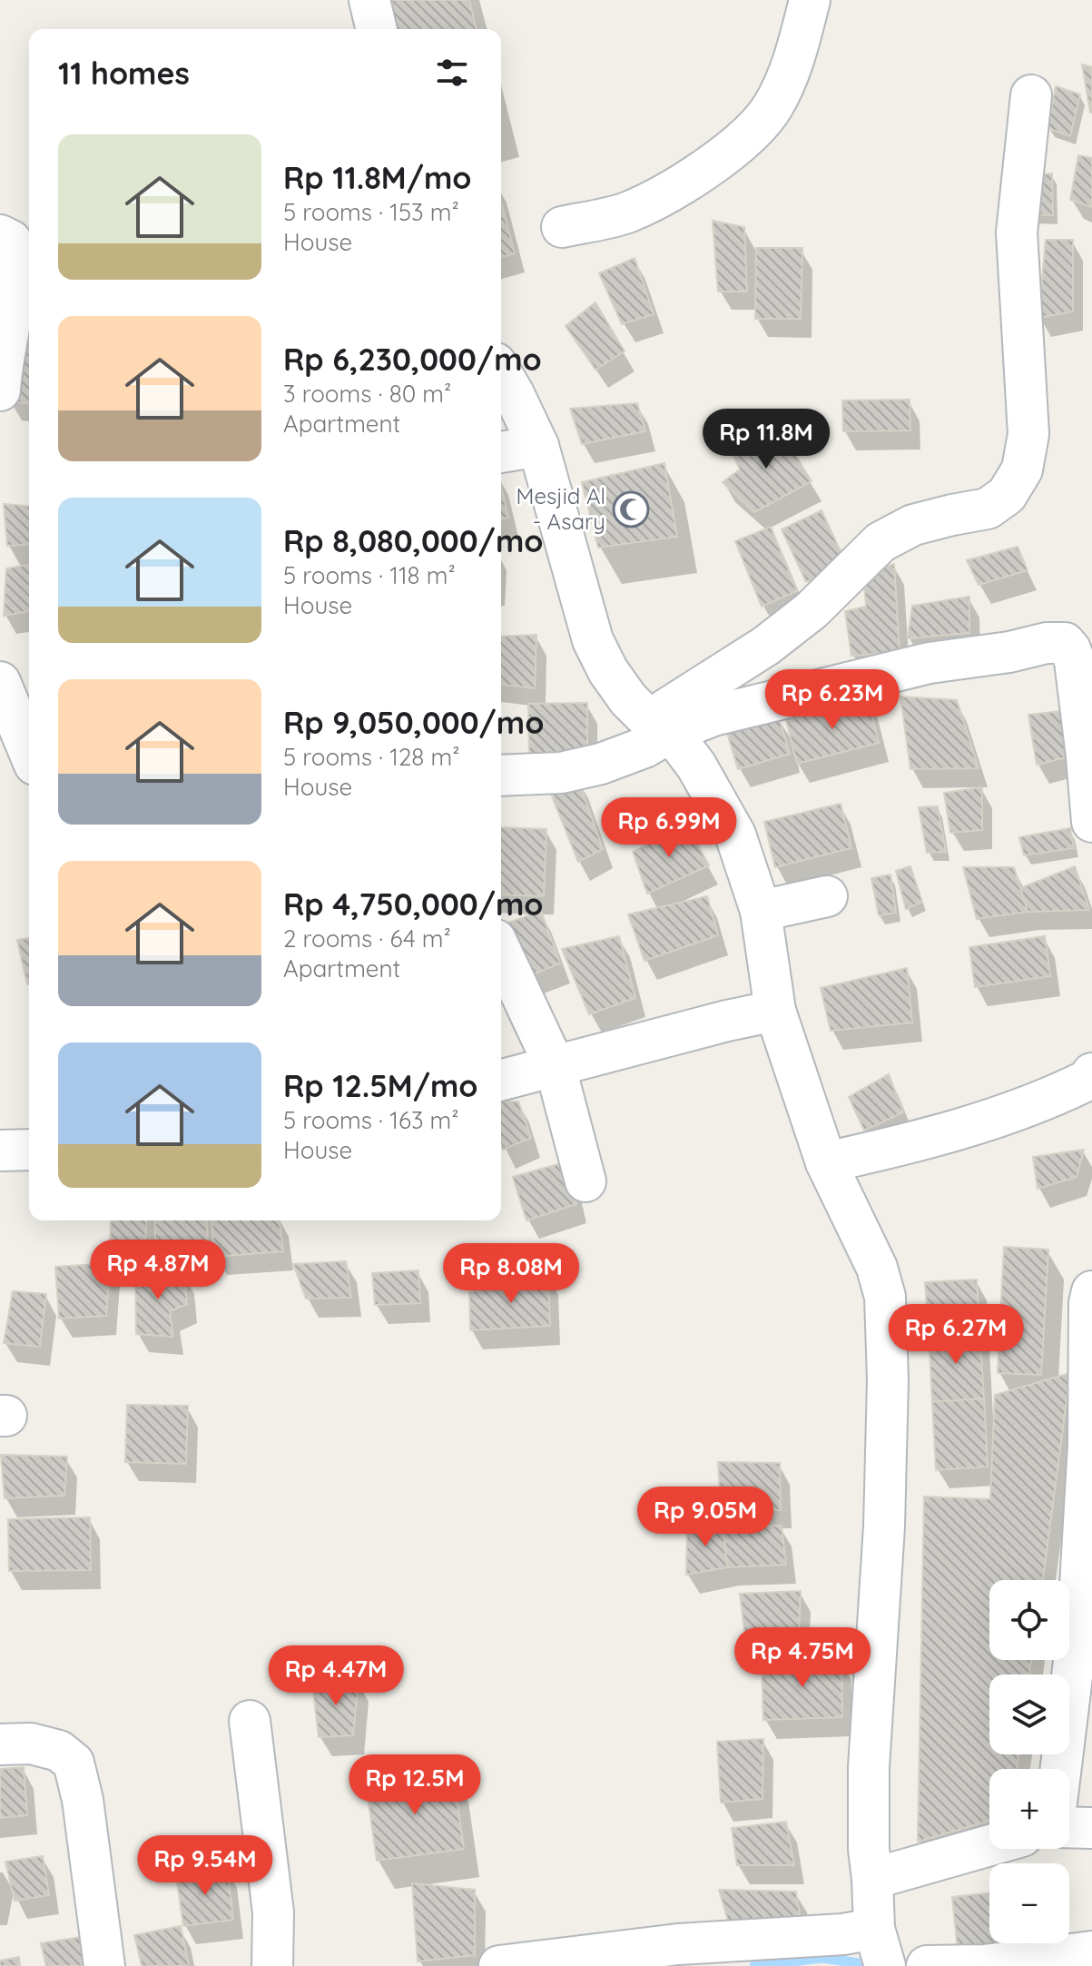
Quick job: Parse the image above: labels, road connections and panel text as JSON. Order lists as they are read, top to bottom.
{
  "places": {
    "mosque": ["Mesjid Al - Asary"]
  },
  "page": {
    "heading": "11 homes",
    "list": [
      {
        "name": "Rp 11.8M/mo",
        "note": "5 rooms · 153 m² · House"
      },
      {
        "name": "Rp 6,230,000/mo",
        "note": "3 rooms · 80 m² · Apartment"
      },
      {
        "name": "Rp 8,080,000/mo",
        "note": "5 rooms · 118 m² · House"
      },
      {
        "name": "Rp 9,050,000/mo",
        "note": "5 rooms · 128 m² · House"
      },
      {
        "name": "Rp 4,750,000/mo",
        "note": "2 rooms · 64 m² · Apartment"
      },
      {
        "name": "Rp 12.5M/mo",
        "note": "5 rooms · 163 m² · House"
      }
    ],
    "price": [
      "Rp 11.8M",
      "Rp 6.23M",
      "Rp 6.99M",
      "Rp 4.87M",
      "Rp 8.08M",
      "Rp 6.27M",
      "Rp 9.05M",
      "Rp 4.75M",
      "Rp 4.47M",
      "Rp 12.5M",
      "Rp 9.54M"
    ],
    "map_buttons": ["+", "−"]
  }
}
